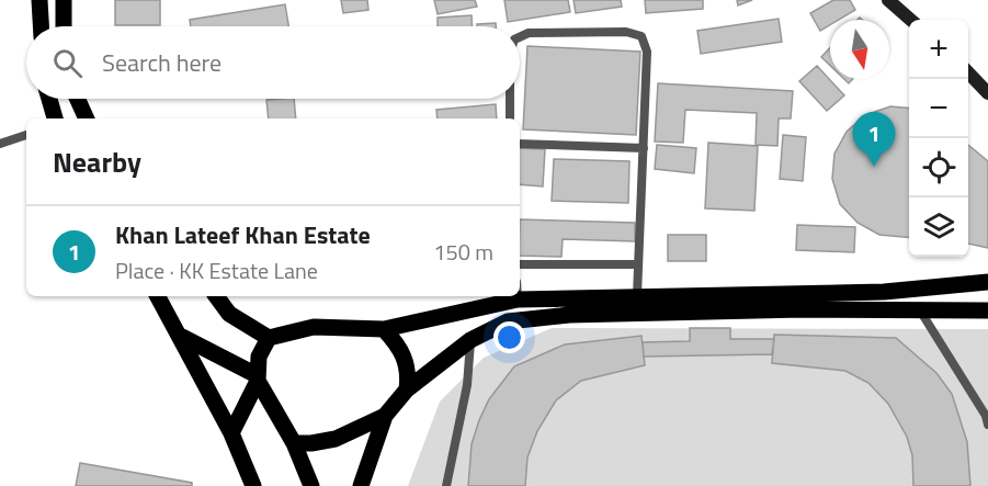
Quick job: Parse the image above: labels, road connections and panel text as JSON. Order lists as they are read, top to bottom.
{
  "north": "bottom",
  "page": {
    "map_buttons": ["+", "−"],
    "search": "Search here",
    "pins": "1",
    "heading": "Nearby",
    "list": [
      {
        "mark": "1",
        "name": "Khan Lateef Khan Estate",
        "note": "Place · KK Estate Lane",
        "value": "150 m"
      }
    ]
  }
}
